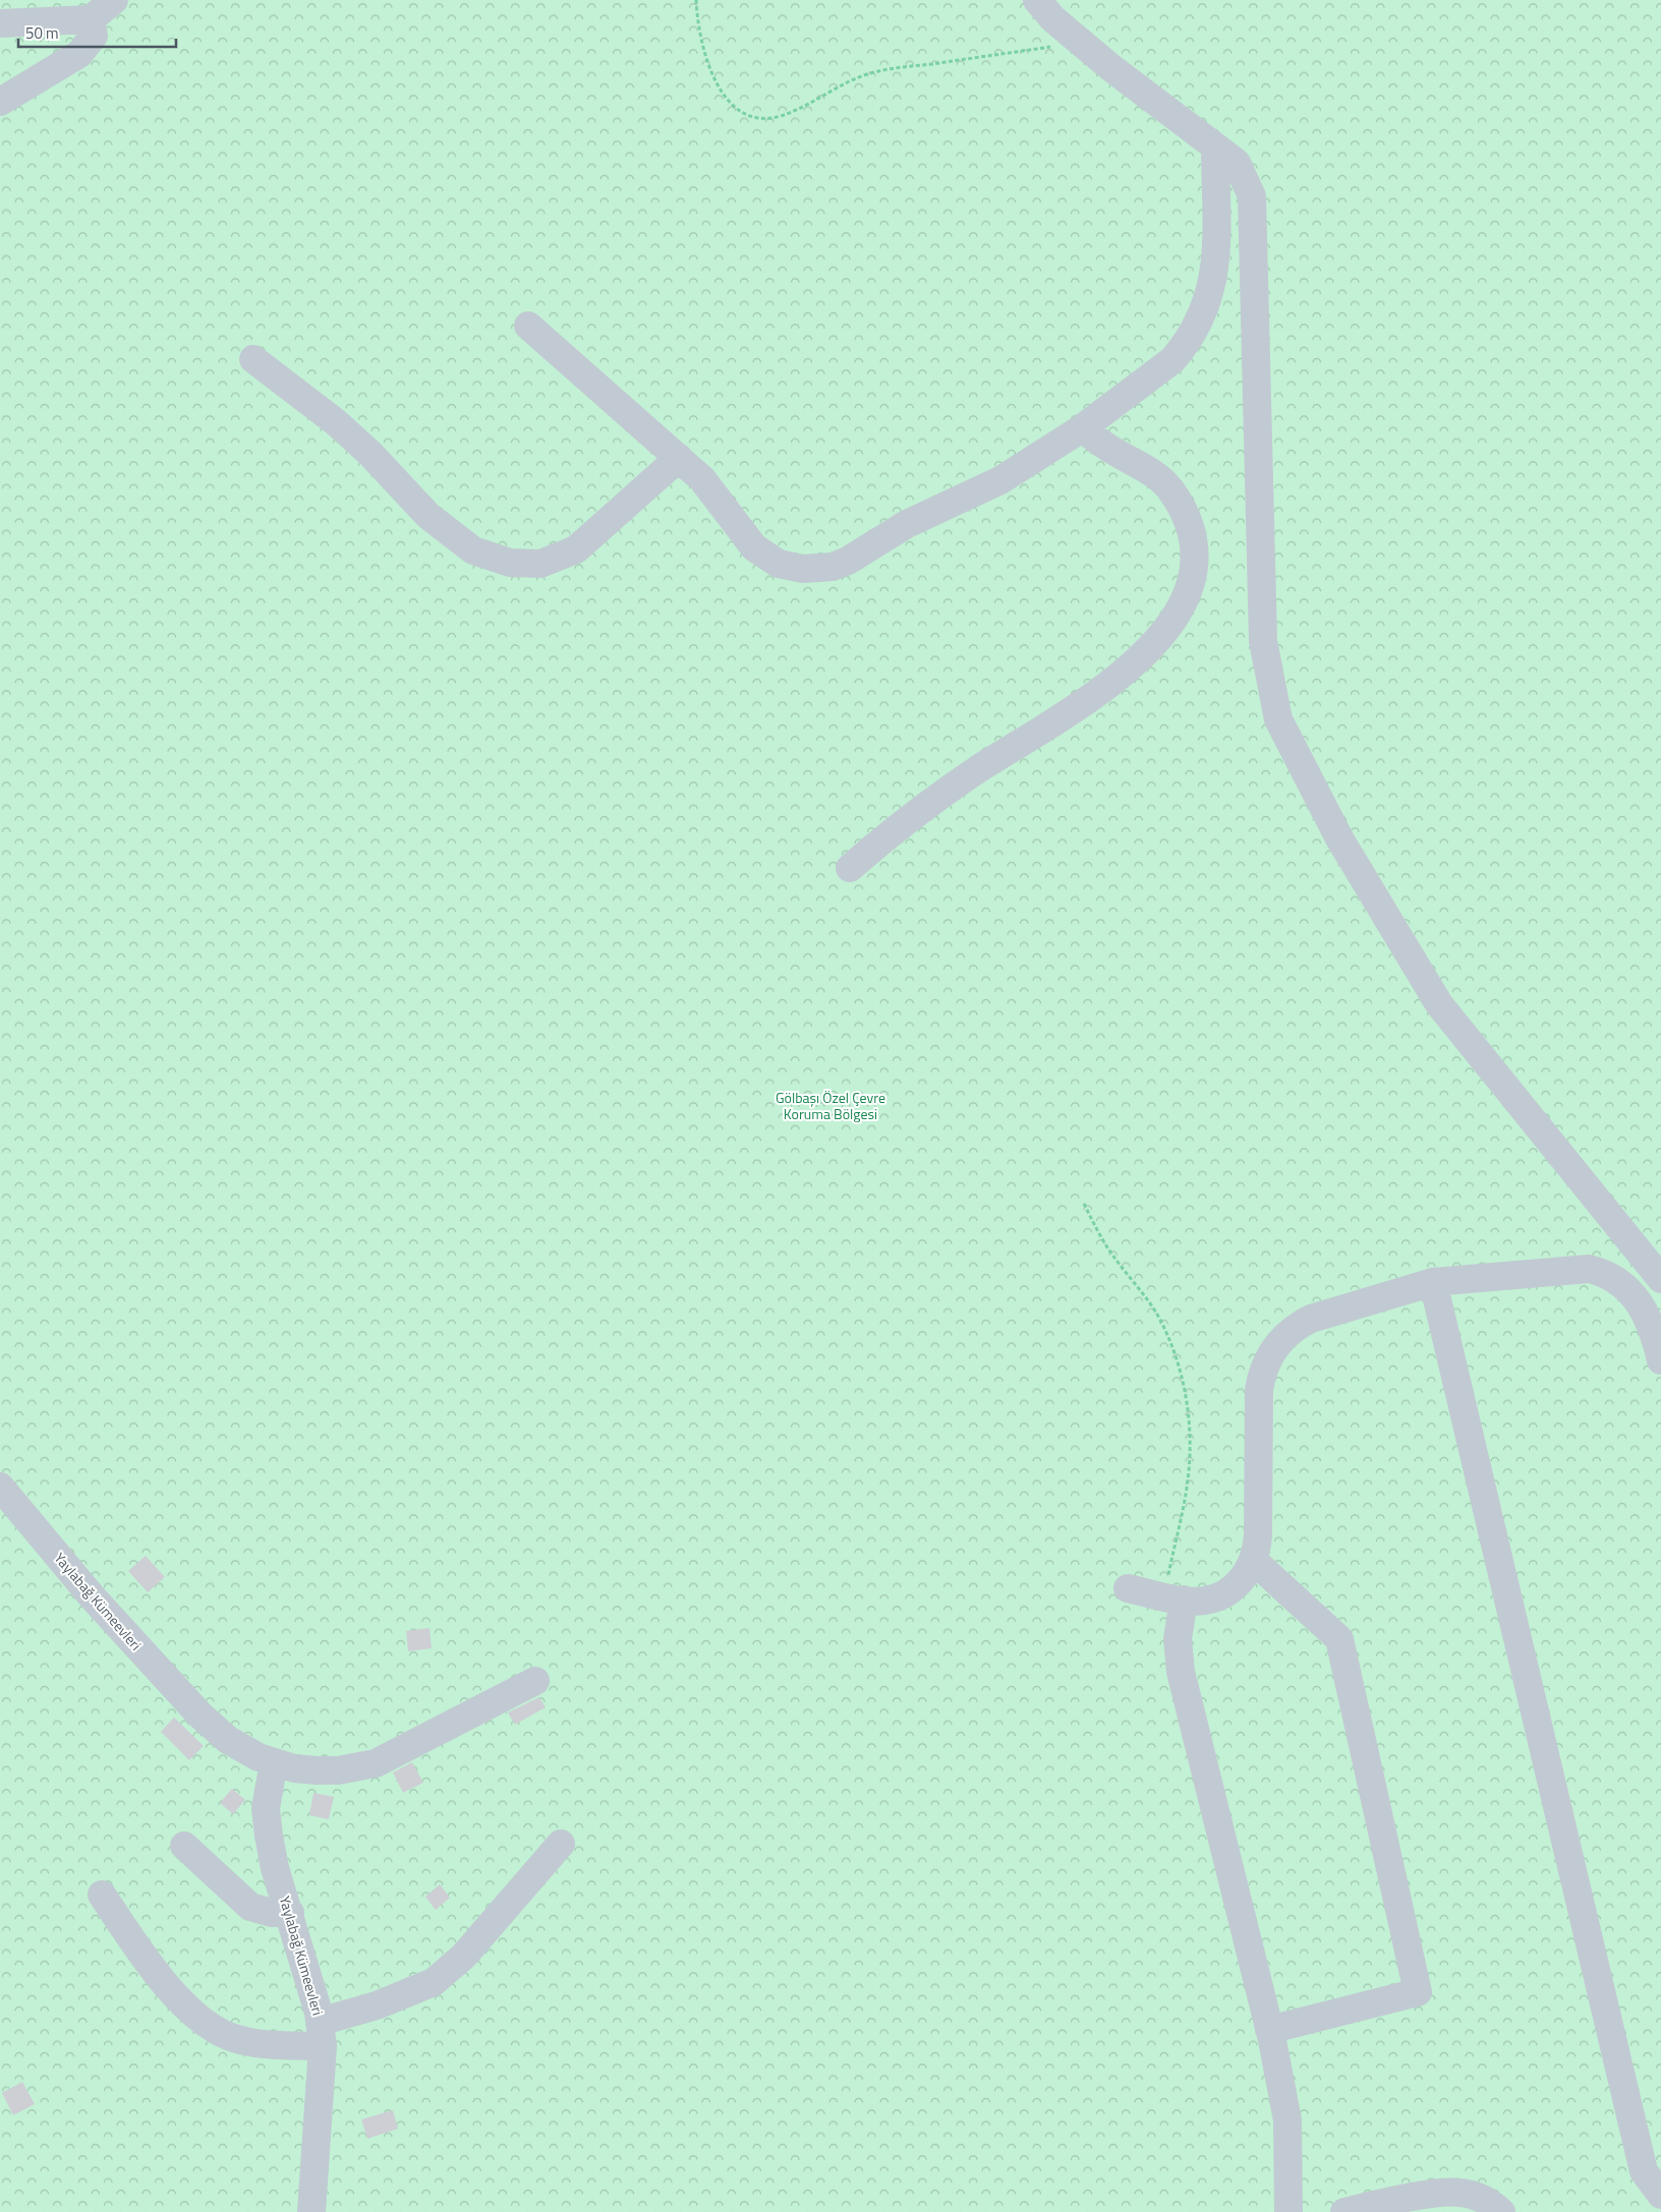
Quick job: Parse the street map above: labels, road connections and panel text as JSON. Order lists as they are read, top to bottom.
{
  "streets": {
    "street": ["Yaylabağ Kümeevleri"]
  },
  "parks": ["Gölbaşı Özel Çevre Koruma Bölgesi"],
  "scale_bar": "50 m"
}
